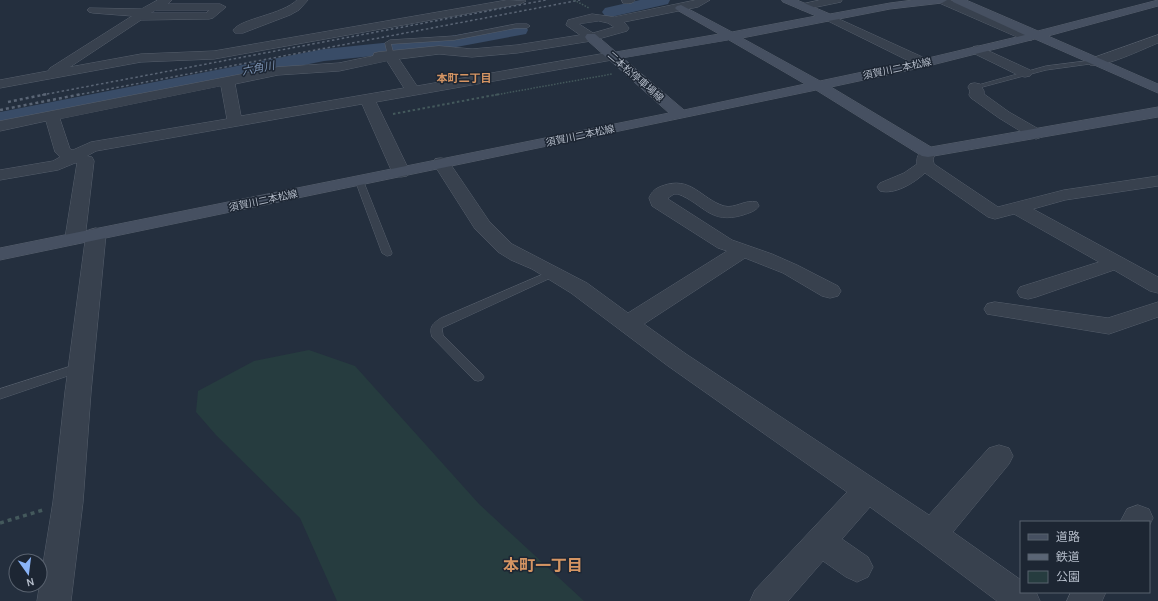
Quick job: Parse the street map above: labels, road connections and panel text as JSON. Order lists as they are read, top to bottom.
{
  "streets": {
    "main road": ["須賀川二本松線", "二本松停車場線"]
  },
  "crossings": [
    ["須賀川二本松線", "二本松停車場線"]
  ],
  "districts": ["本町二丁目", "本町一丁目"],
  "water": ["六角川"],
  "legend": ["道路", "鉄道", "公園"],
  "north": "bottom"
}
